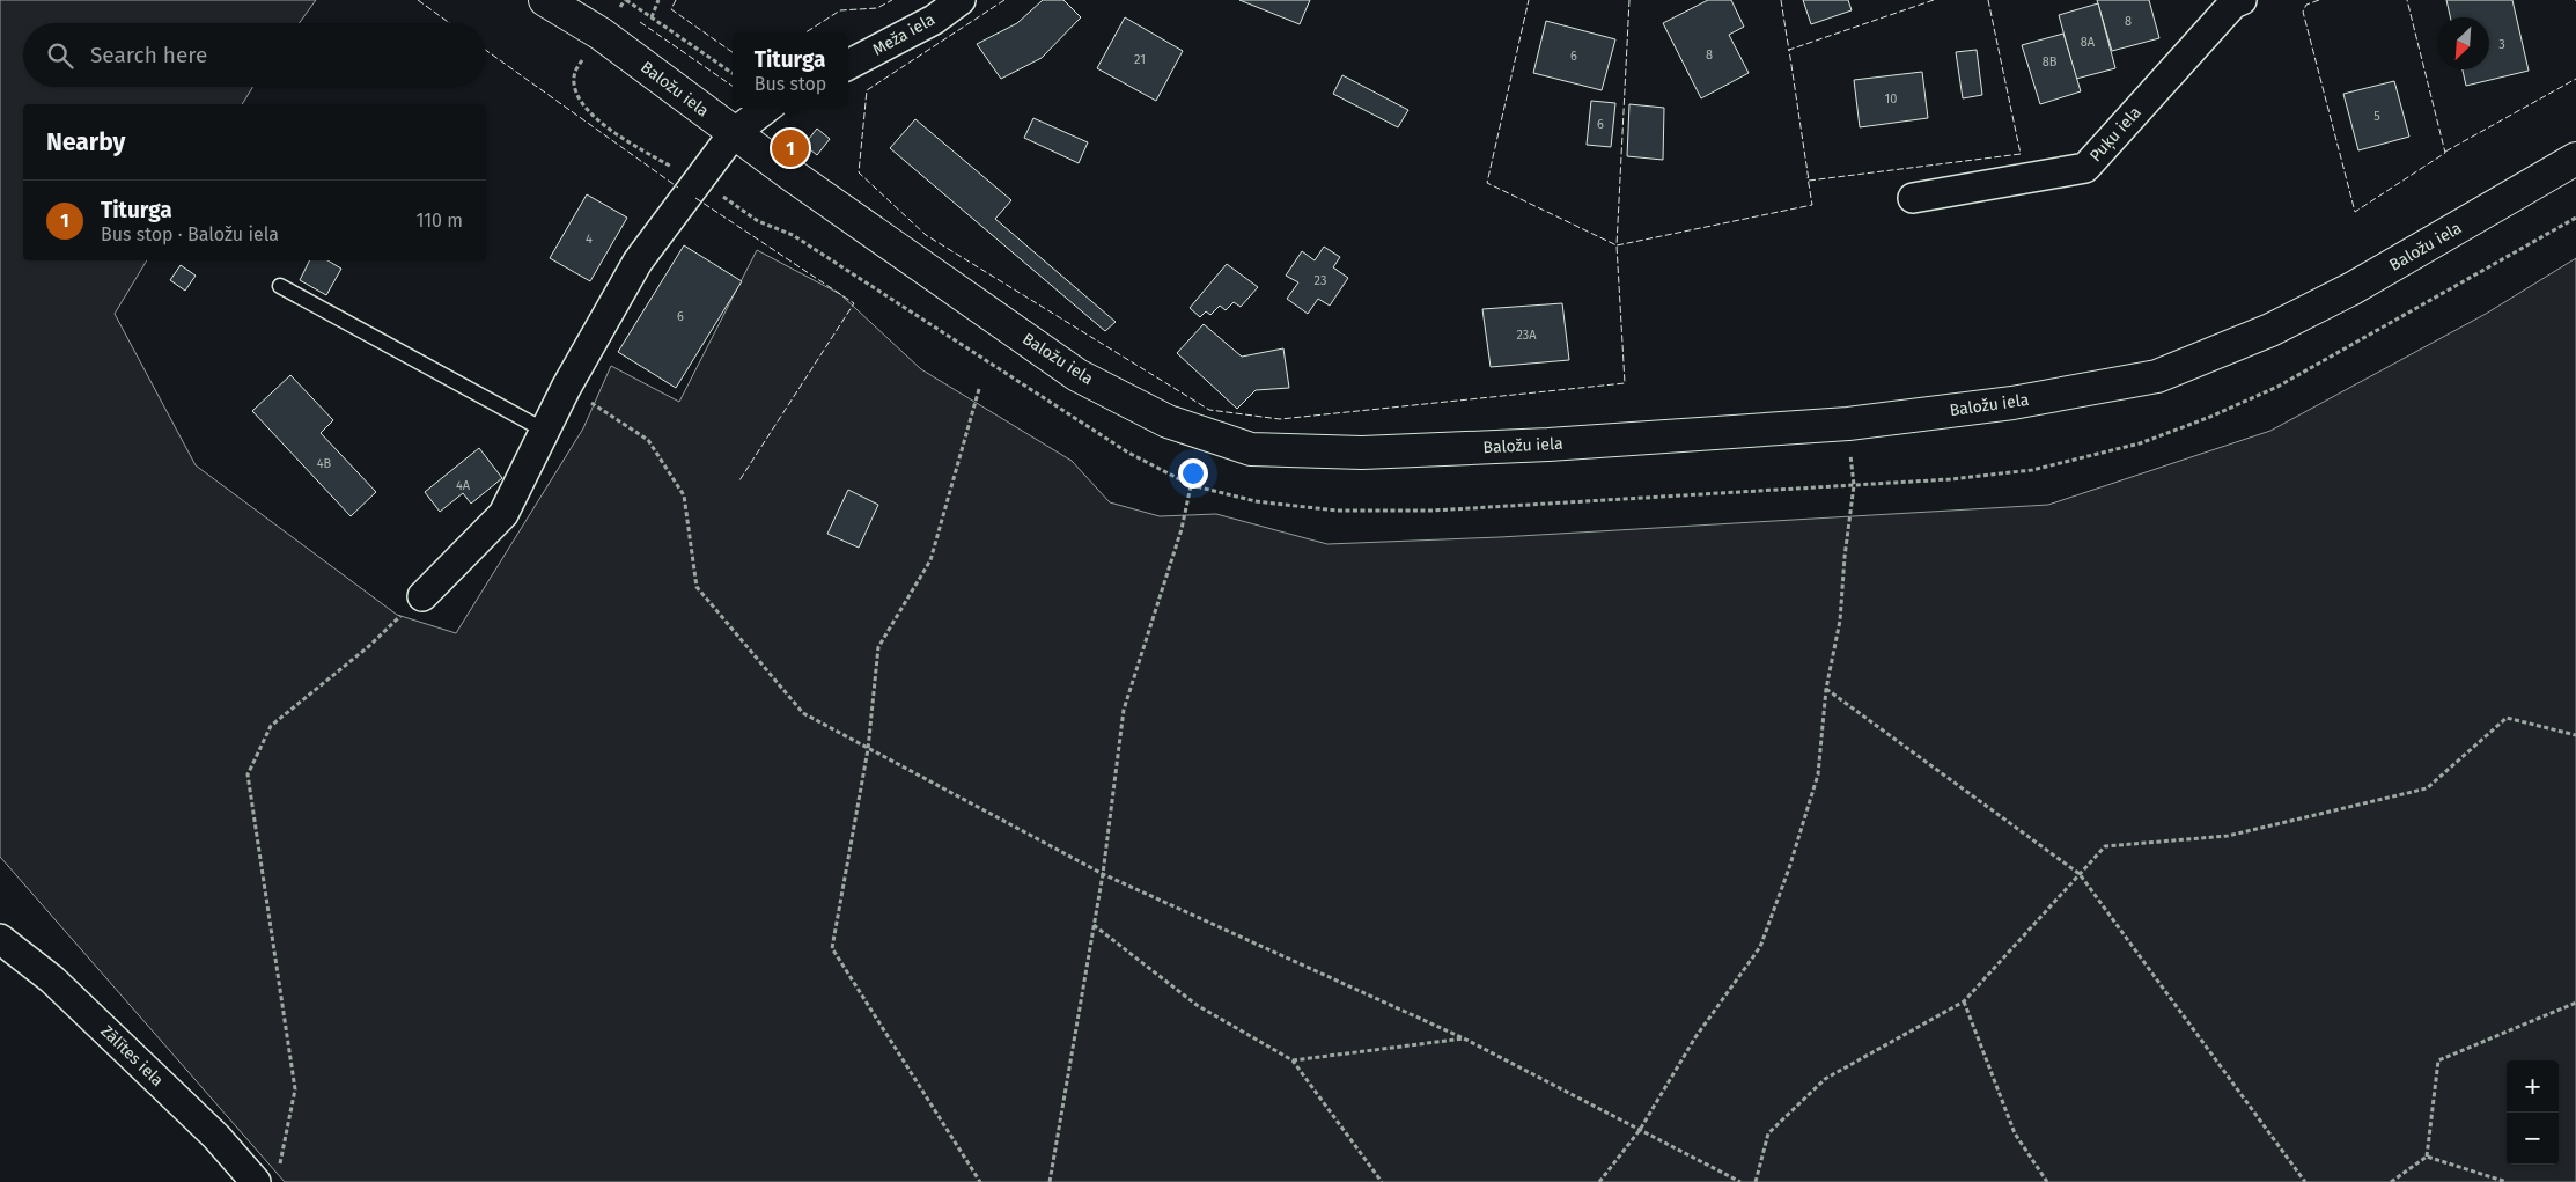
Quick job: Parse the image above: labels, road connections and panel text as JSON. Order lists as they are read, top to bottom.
{
  "streets": {
    "main road": ["Baložu iela"],
    "street": ["Meža iela", "Puķu iela", "Zālītes iela"]
  },
  "house_numbers": [
    "8",
    "8A",
    "3",
    "8",
    "6",
    "21",
    "8B",
    "10",
    "5",
    "6",
    "4",
    "23",
    "6",
    "23A",
    "4B",
    "4A"
  ],
  "north": "bottom left",
  "page": {
    "search": "Search here",
    "popup": ["Titurga", "Bus stop"],
    "heading": "Nearby",
    "pins": "1",
    "list": [
      {
        "mark": "1",
        "name": "Titurga",
        "note": "Bus stop · Baložu iela",
        "value": "110 m"
      }
    ],
    "map_buttons": ["+", "−"]
  }
}
